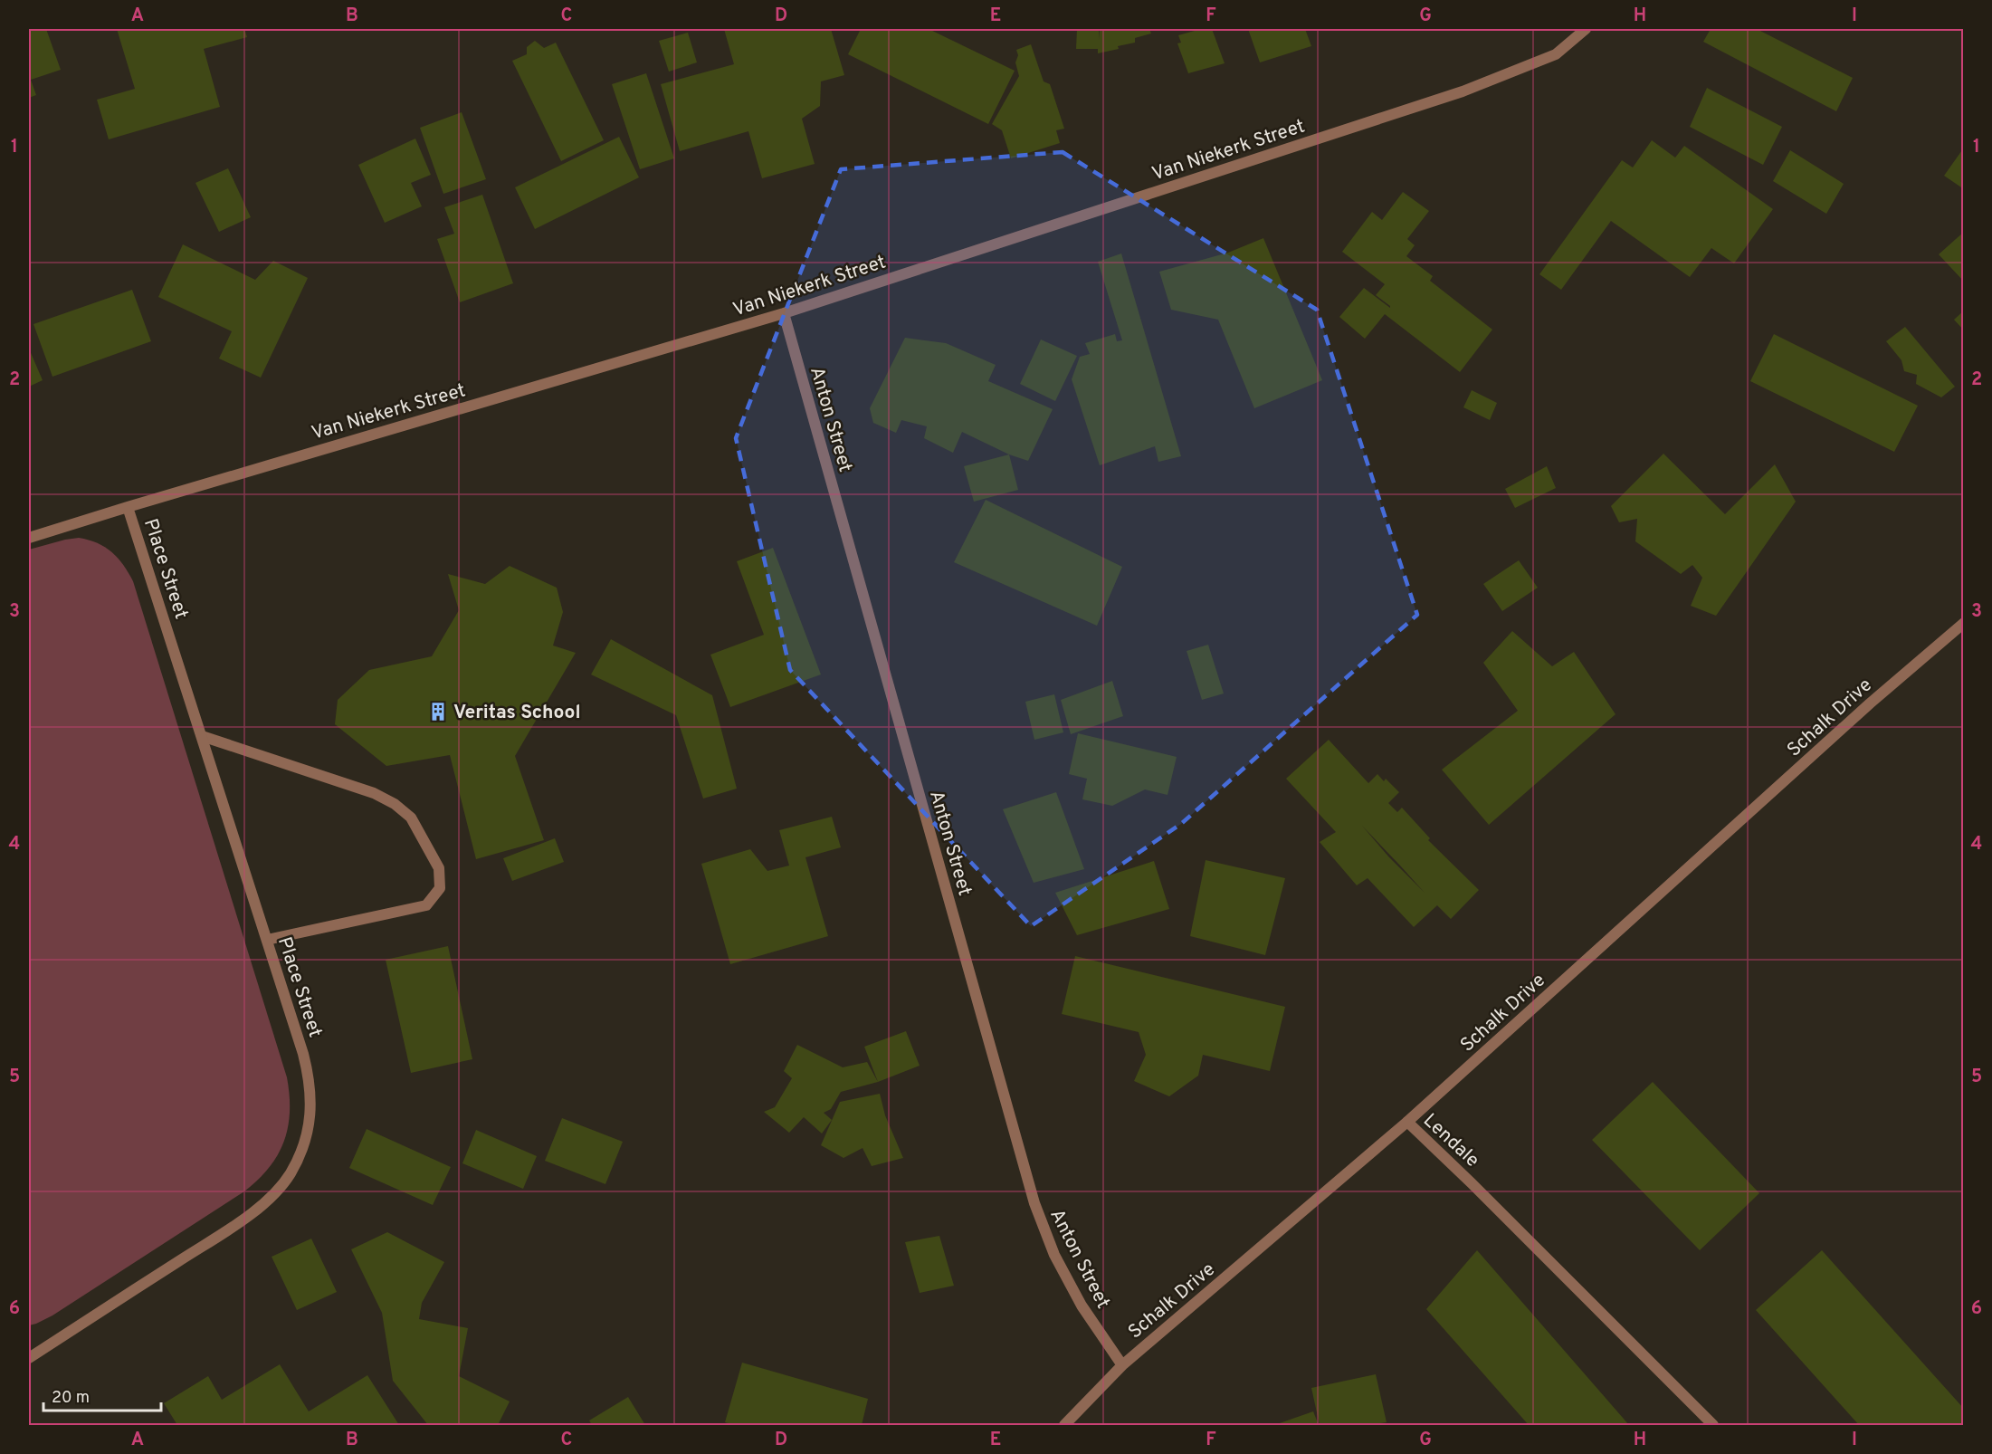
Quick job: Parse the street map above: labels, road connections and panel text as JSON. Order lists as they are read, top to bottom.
{
  "streets": {
    "street": [
      "Van Niekerk Street",
      "Anton Street",
      "Place Street",
      "Schalk Drive",
      "Lendale"
    ]
  },
  "crossings": [
    ["Van Niekerk Street", "Anton Street"],
    ["Van Niekerk Street", "Place Street"],
    ["Anton Street", "Schalk Drive"],
    ["Schalk Drive", "Lendale"]
  ],
  "places": {
    "building": ["Veritas School"]
  },
  "scale_bar": "20 m",
  "grid": {
    "columns": [
      "A",
      "B",
      "C",
      "D",
      "E",
      "F",
      "G",
      "H",
      "I"
    ],
    "rows": [
      "1",
      "2",
      "3",
      "4",
      "5",
      "6"
    ]
  }
}
